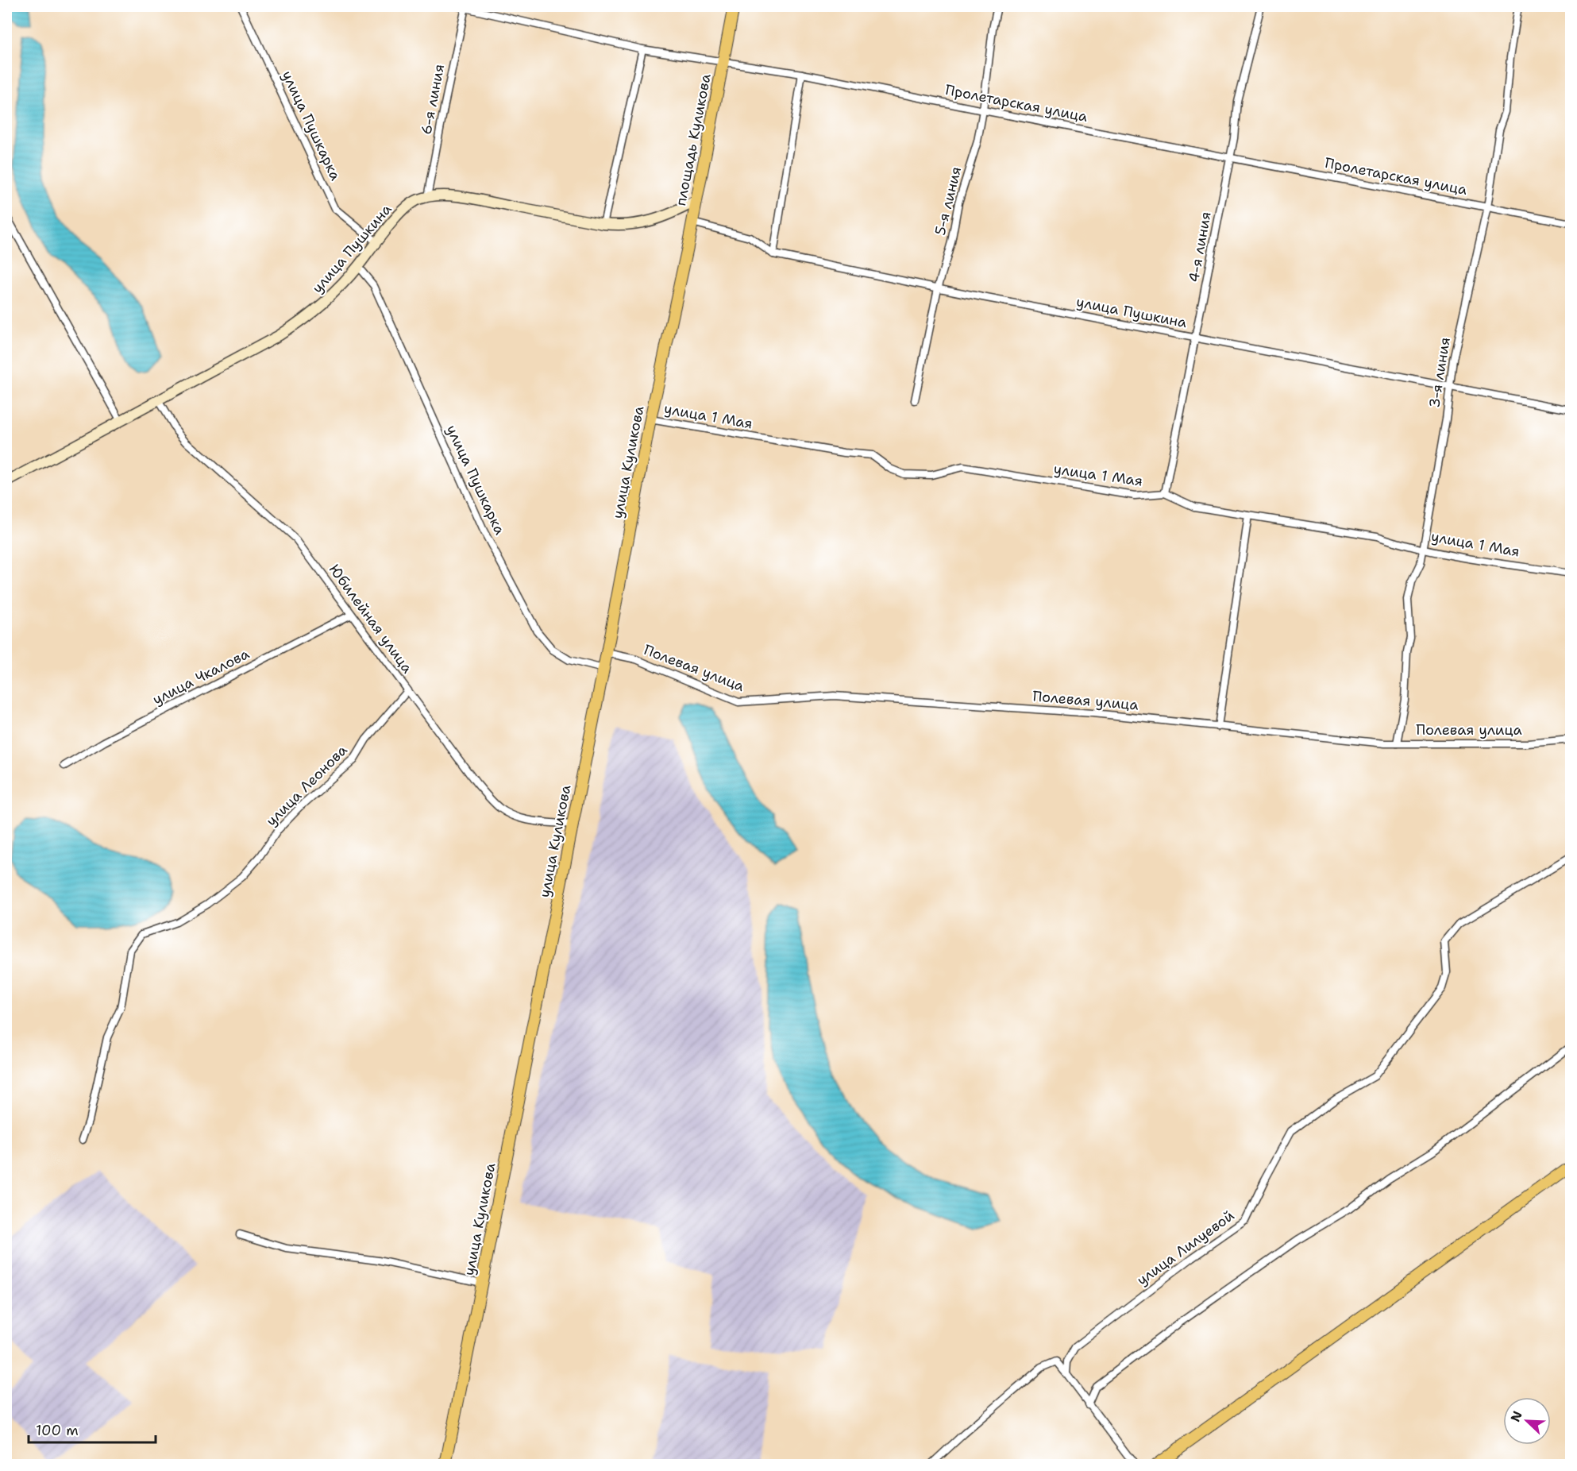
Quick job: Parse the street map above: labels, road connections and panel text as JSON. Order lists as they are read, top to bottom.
{
  "streets": {
    "main road": ["площадь Куликова", "улица Куликова"],
    "street": [
      "6-я линия",
      "Пролетарская улица",
      "улица Пушкарка",
      "5-я линия",
      "4-я линия",
      "улица Пушкина",
      "3-я линия",
      "улица 1 Мая",
      "Юбилейная улица",
      "Полевая улица",
      "улица Чкалова",
      "улица Леонова",
      "улица Лилуевой"
    ]
  },
  "crossings": [
    ["6-я линия", "Пролетарская улица"],
    ["6-я линия", "улица Пушкина"],
    ["Пролетарская улица", "площадь Куликова"],
    ["Пролетарская улица", "5-я линия"],
    ["Пролетарская улица", "4-я линия"],
    ["Пролетарская улица", "3-я линия"],
    ["улица Пушкарка", "улица Пушкина"],
    ["улица Пушкарка", "улица Куликова"],
    ["площадь Куликова", "улица Пушкина"],
    ["площадь Куликова", "улица Куликова"],
    ["5-я линия", "улица Пушкина"],
    ["4-я линия", "улица Пушкина"],
    ["4-я линия", "улица 1 Мая"],
    ["улица Пушкина", "3-я линия"],
    ["улица Пушкина", "улица Куликова"],
    ["улица Пушкина", "Юбилейная улица"],
    ["3-я линия", "улица 1 Мая"],
    ["3-я линия", "Полевая улица"],
    ["улица 1 Мая", "улица Куликова"],
    ["улица Куликова", "Юбилейная улица"],
    ["улица Куликова", "Полевая улица"],
    ["Юбилейная улица", "улица Чкалова"],
    ["Юбилейная улица", "улица Леонова"]
  ],
  "scale_bar": "100 m",
  "north": "top left"
}
